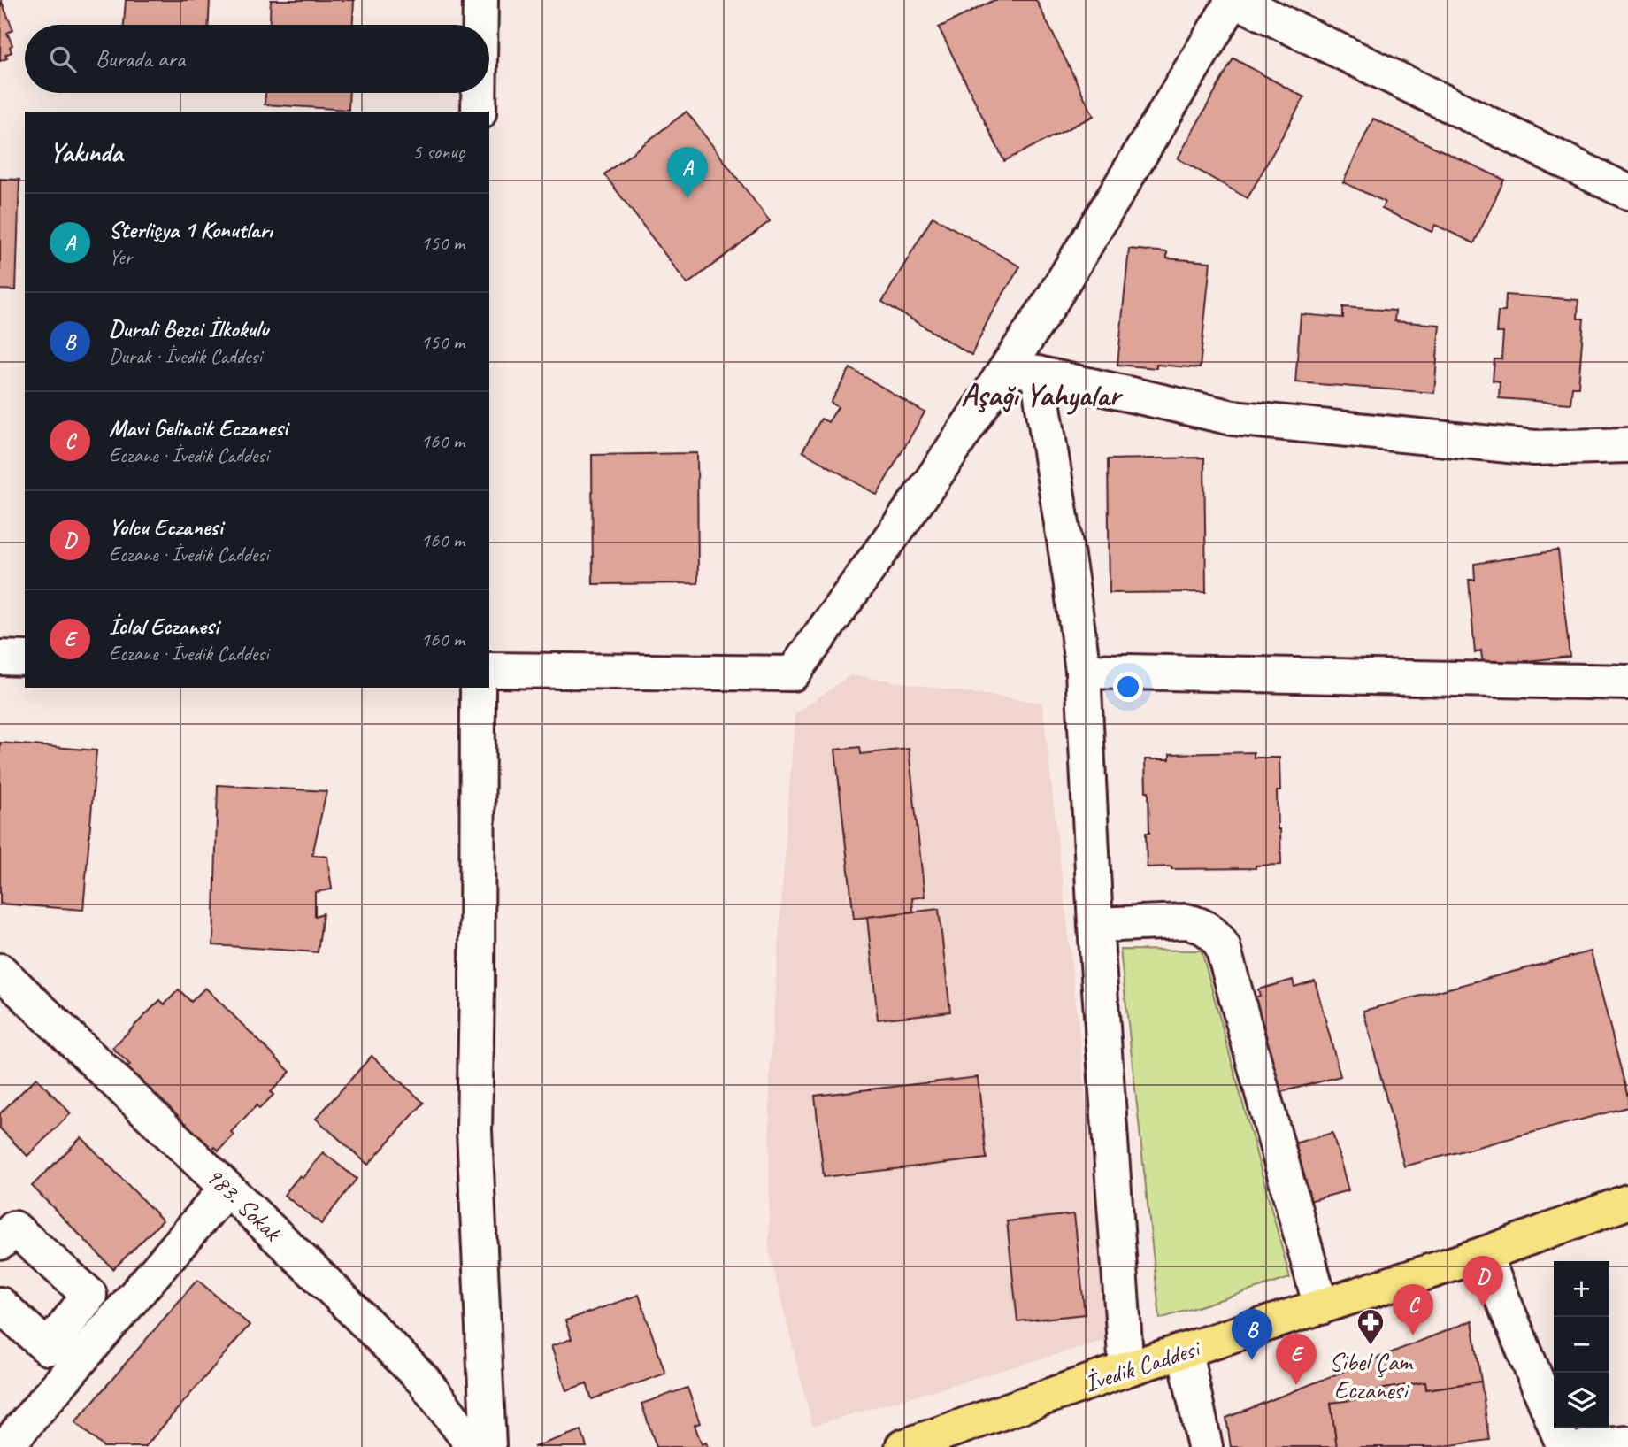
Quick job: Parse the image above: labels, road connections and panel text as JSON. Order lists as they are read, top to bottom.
{
  "streets": {
    "main road": ["İvedik Caddesi"],
    "street": ["983. Sokak"]
  },
  "districts": ["Aşağı Yahyalar"],
  "places": {
    "pharmacy": ["Sibel Çam Eczanesi"]
  },
  "page": {
    "search": "Burada ara",
    "heading": ["Yakında", "5 sonuç"],
    "pins": [
      "A",
      "D",
      "C",
      "B",
      "E"
    ],
    "list": [
      {
        "mark": "A",
        "name": "Sterliçya 1 Konutları",
        "note": "Yer",
        "value": "150 m"
      },
      {
        "mark": "B",
        "name": "Durali Bezci İlkokulu",
        "note": "Durak · İvedik Caddesi",
        "value": "150 m"
      },
      {
        "mark": "C",
        "name": "Mavi Gelincik Eczanesi",
        "note": "Eczane · İvedik Caddesi",
        "value": "160 m"
      },
      {
        "mark": "D",
        "name": "Yolcu Eczanesi",
        "note": "Eczane · İvedik Caddesi",
        "value": "160 m"
      },
      {
        "mark": "E",
        "name": "İclal Eczanesi",
        "note": "Eczane · İvedik Caddesi",
        "value": "160 m"
      }
    ],
    "map_buttons": ["+", "−"]
  }
}
